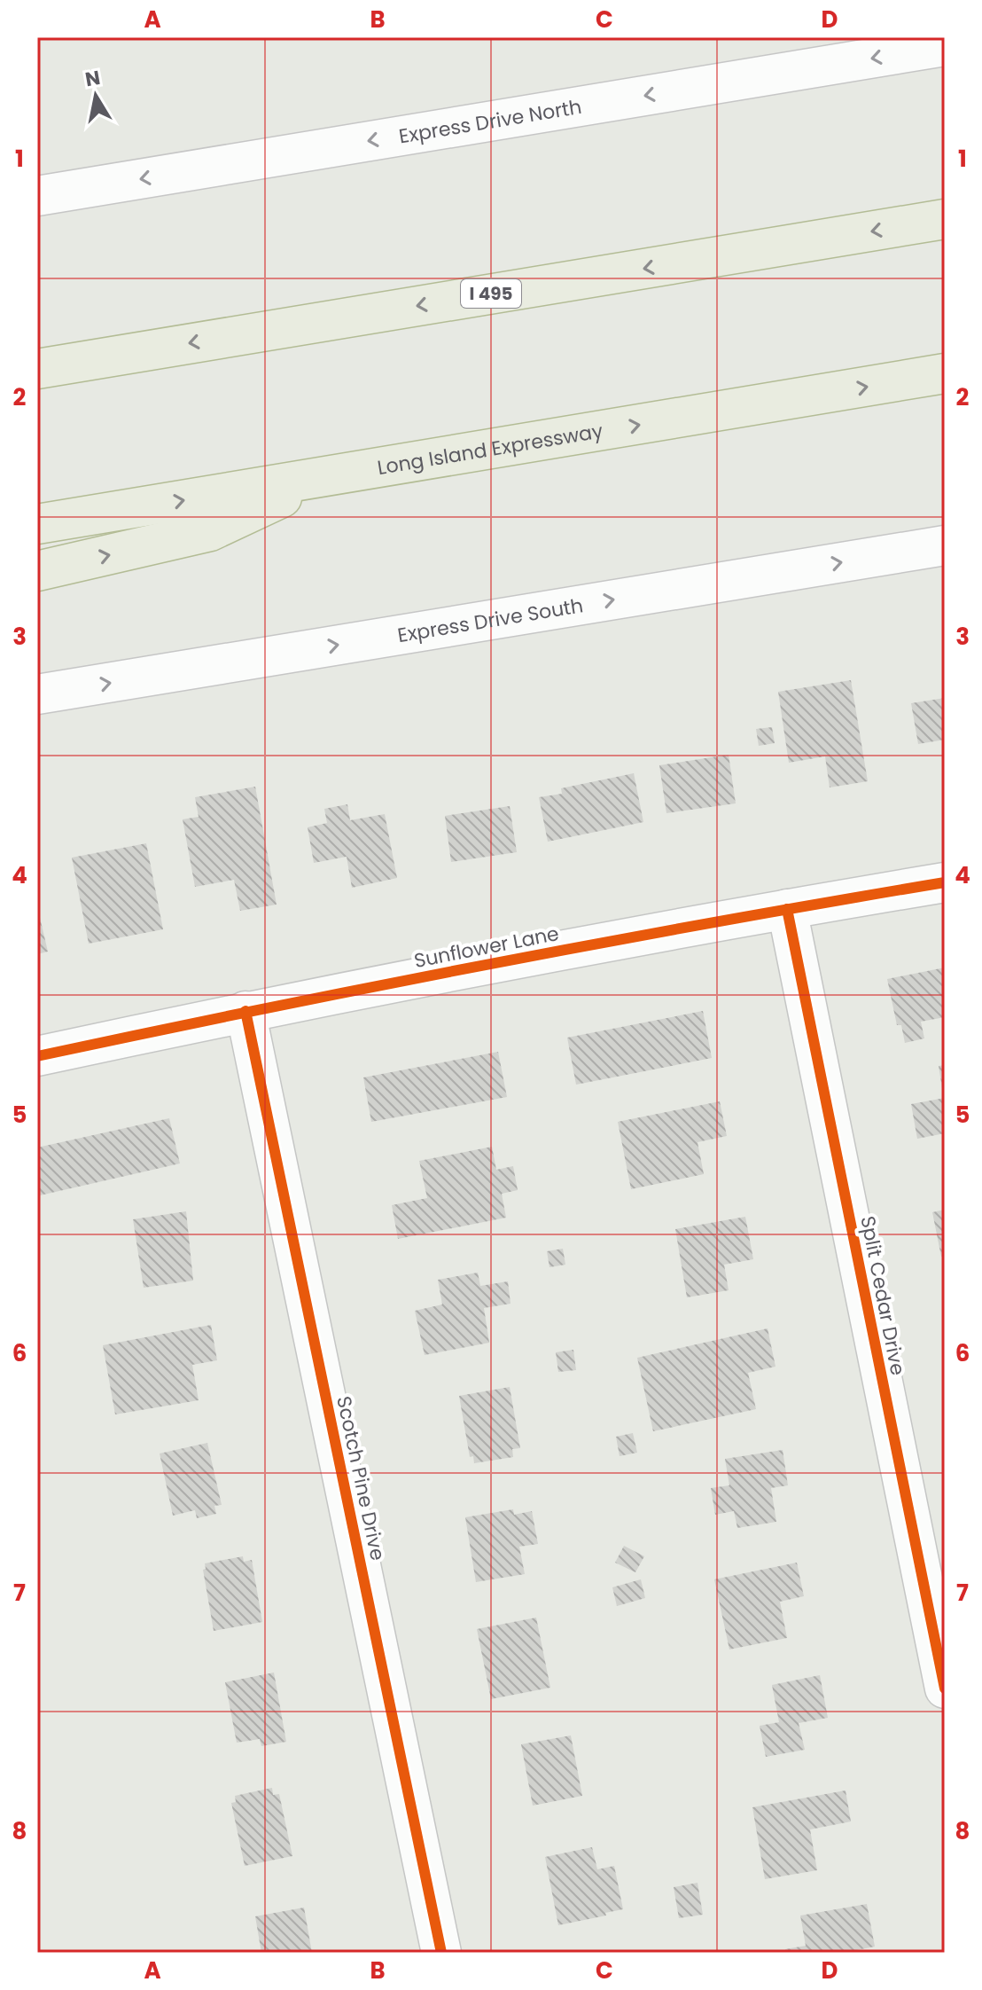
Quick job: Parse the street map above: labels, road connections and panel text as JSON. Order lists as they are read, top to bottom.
{
  "streets": {
    "highway": ["I 495", "Long Island Expressway"],
    "street": [
      "Express Drive North",
      "Express Drive South",
      "Sunflower Lane",
      "Split Cedar Drive",
      "Scotch Pine Drive"
    ]
  },
  "crossings": [
    ["Sunflower Lane", "Split Cedar Drive"],
    ["Sunflower Lane", "Scotch Pine Drive"]
  ],
  "one_way": ["Express Drive North", "Express Drive South"],
  "north": "top",
  "grid": {
    "columns": [
      "A",
      "B",
      "C",
      "D"
    ],
    "rows": [
      "1",
      "2",
      "3",
      "4",
      "5",
      "6",
      "7",
      "8"
    ]
  }
}
